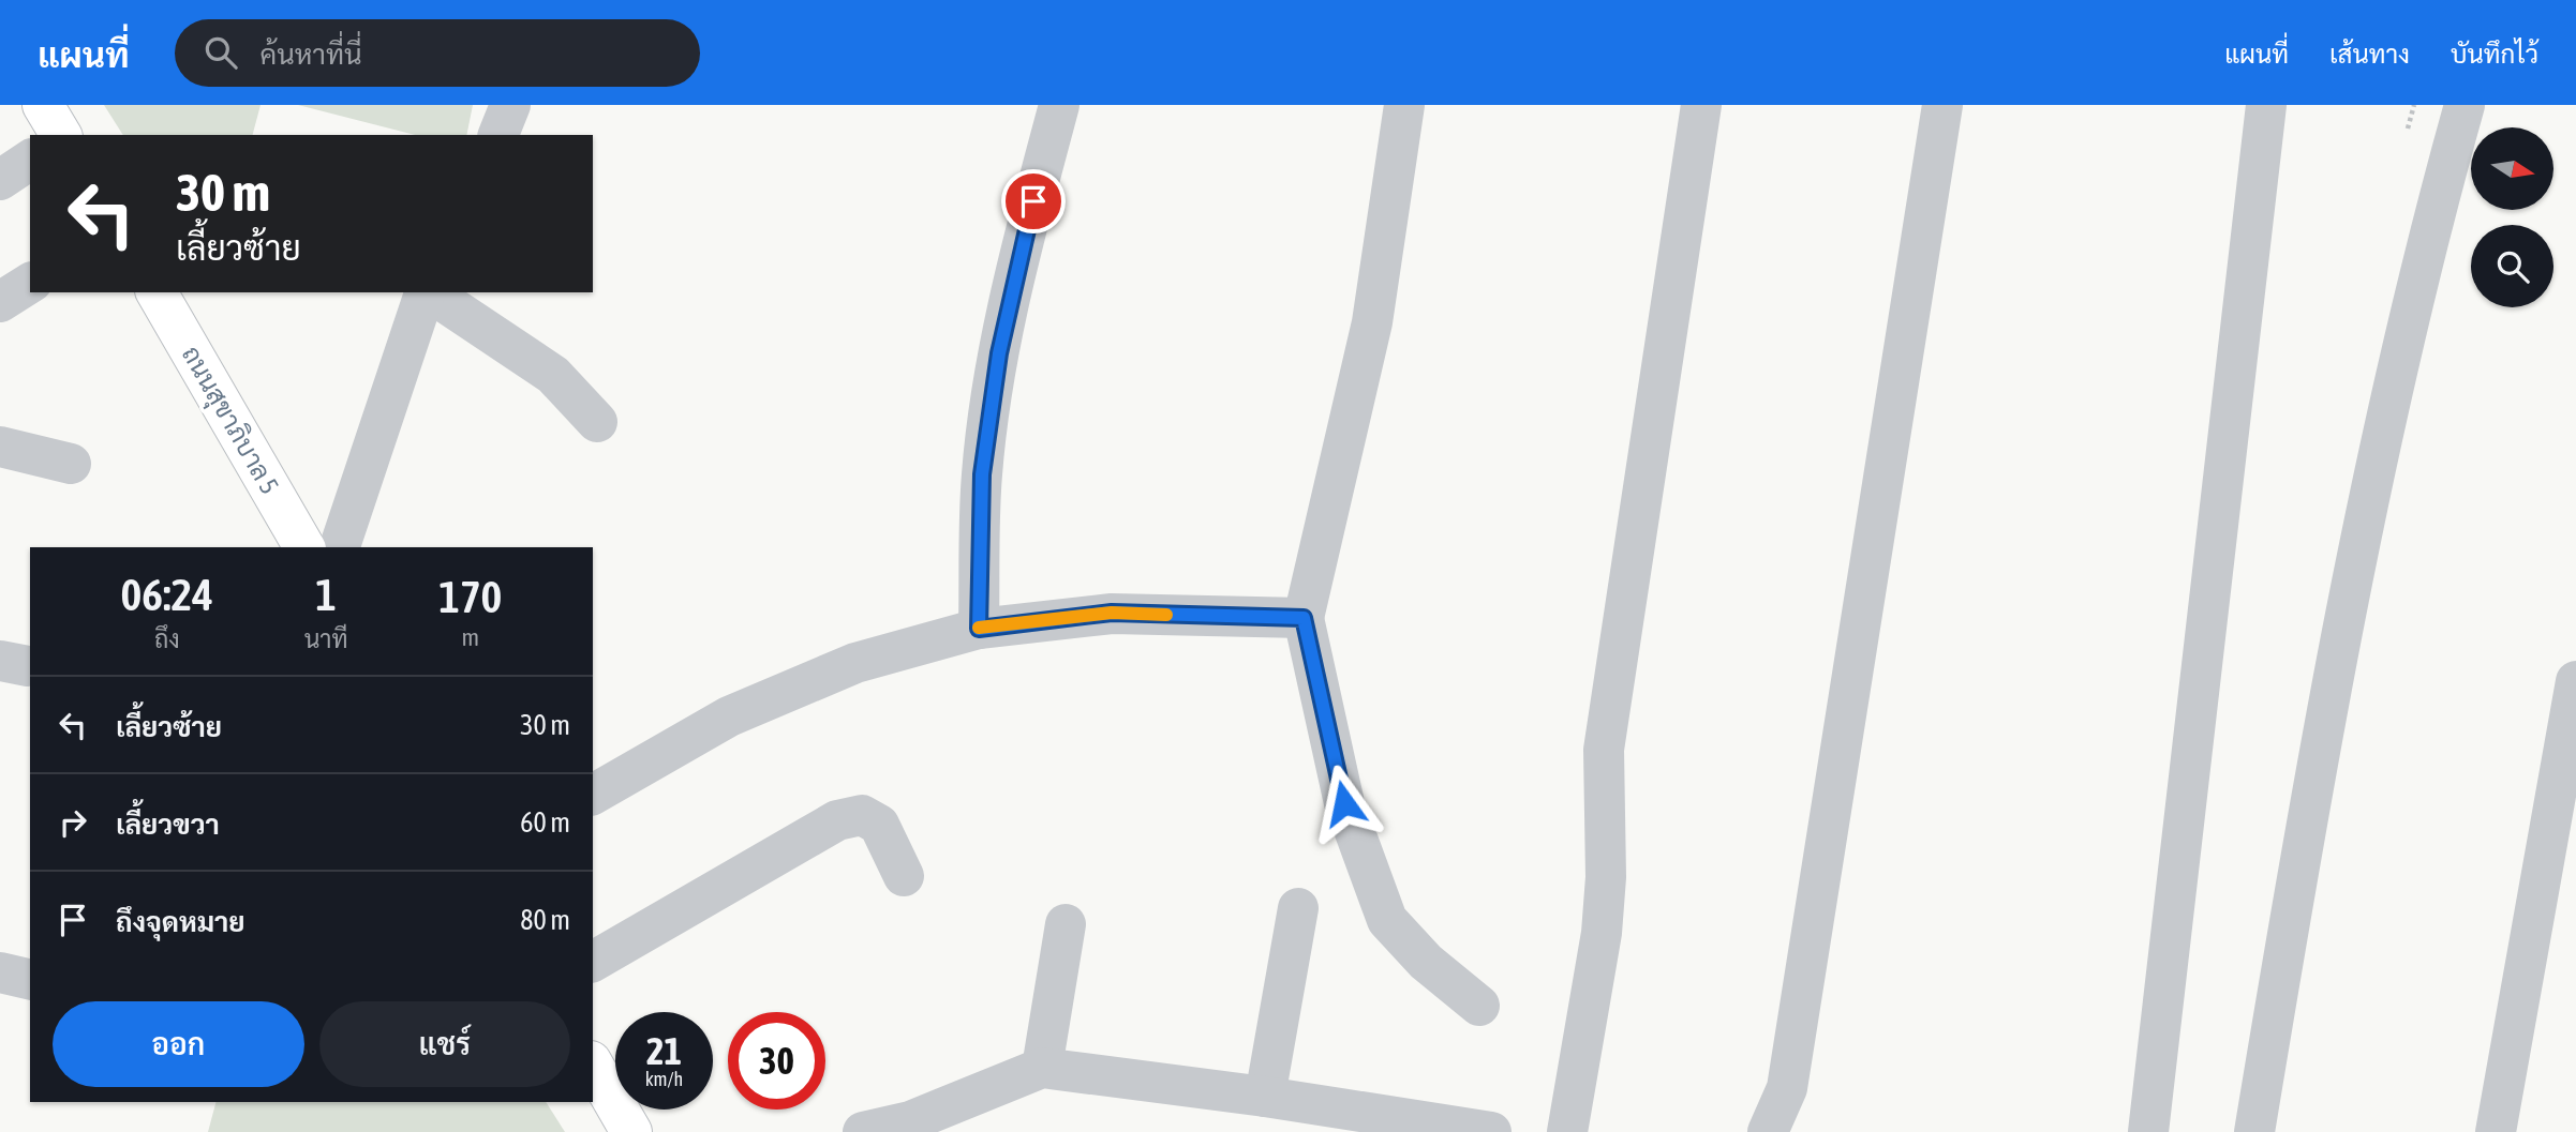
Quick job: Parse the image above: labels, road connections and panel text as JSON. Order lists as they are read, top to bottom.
{
  "streets": {
    "main road": ["ถนนสุขาภิบาล 5"]
  },
  "north": "right",
  "page": {
    "header": "แผนที่",
    "search": "ค้นหาที่นี่",
    "nav": ["แผนที่", "เส้นทาง", "บันทึกไว้"],
    "turn": ["30 m", "เลี้ยวซ้าย"],
    "eta": [
      "06:24",
      "ถึง",
      "1",
      "นาที",
      "170",
      "m"
    ],
    "list": [
      {
        "name": "เลี้ยวซ้าย",
        "value": "30 m"
      },
      {
        "name": "เลี้ยวขวา",
        "value": "60 m"
      },
      {
        "name": "ถึงจุดหมาย",
        "value": "80 m"
      }
    ],
    "buttons": ["ออก", "แชร์"],
    "speed": "21 km/h",
    "limit": "30"
  }
}
